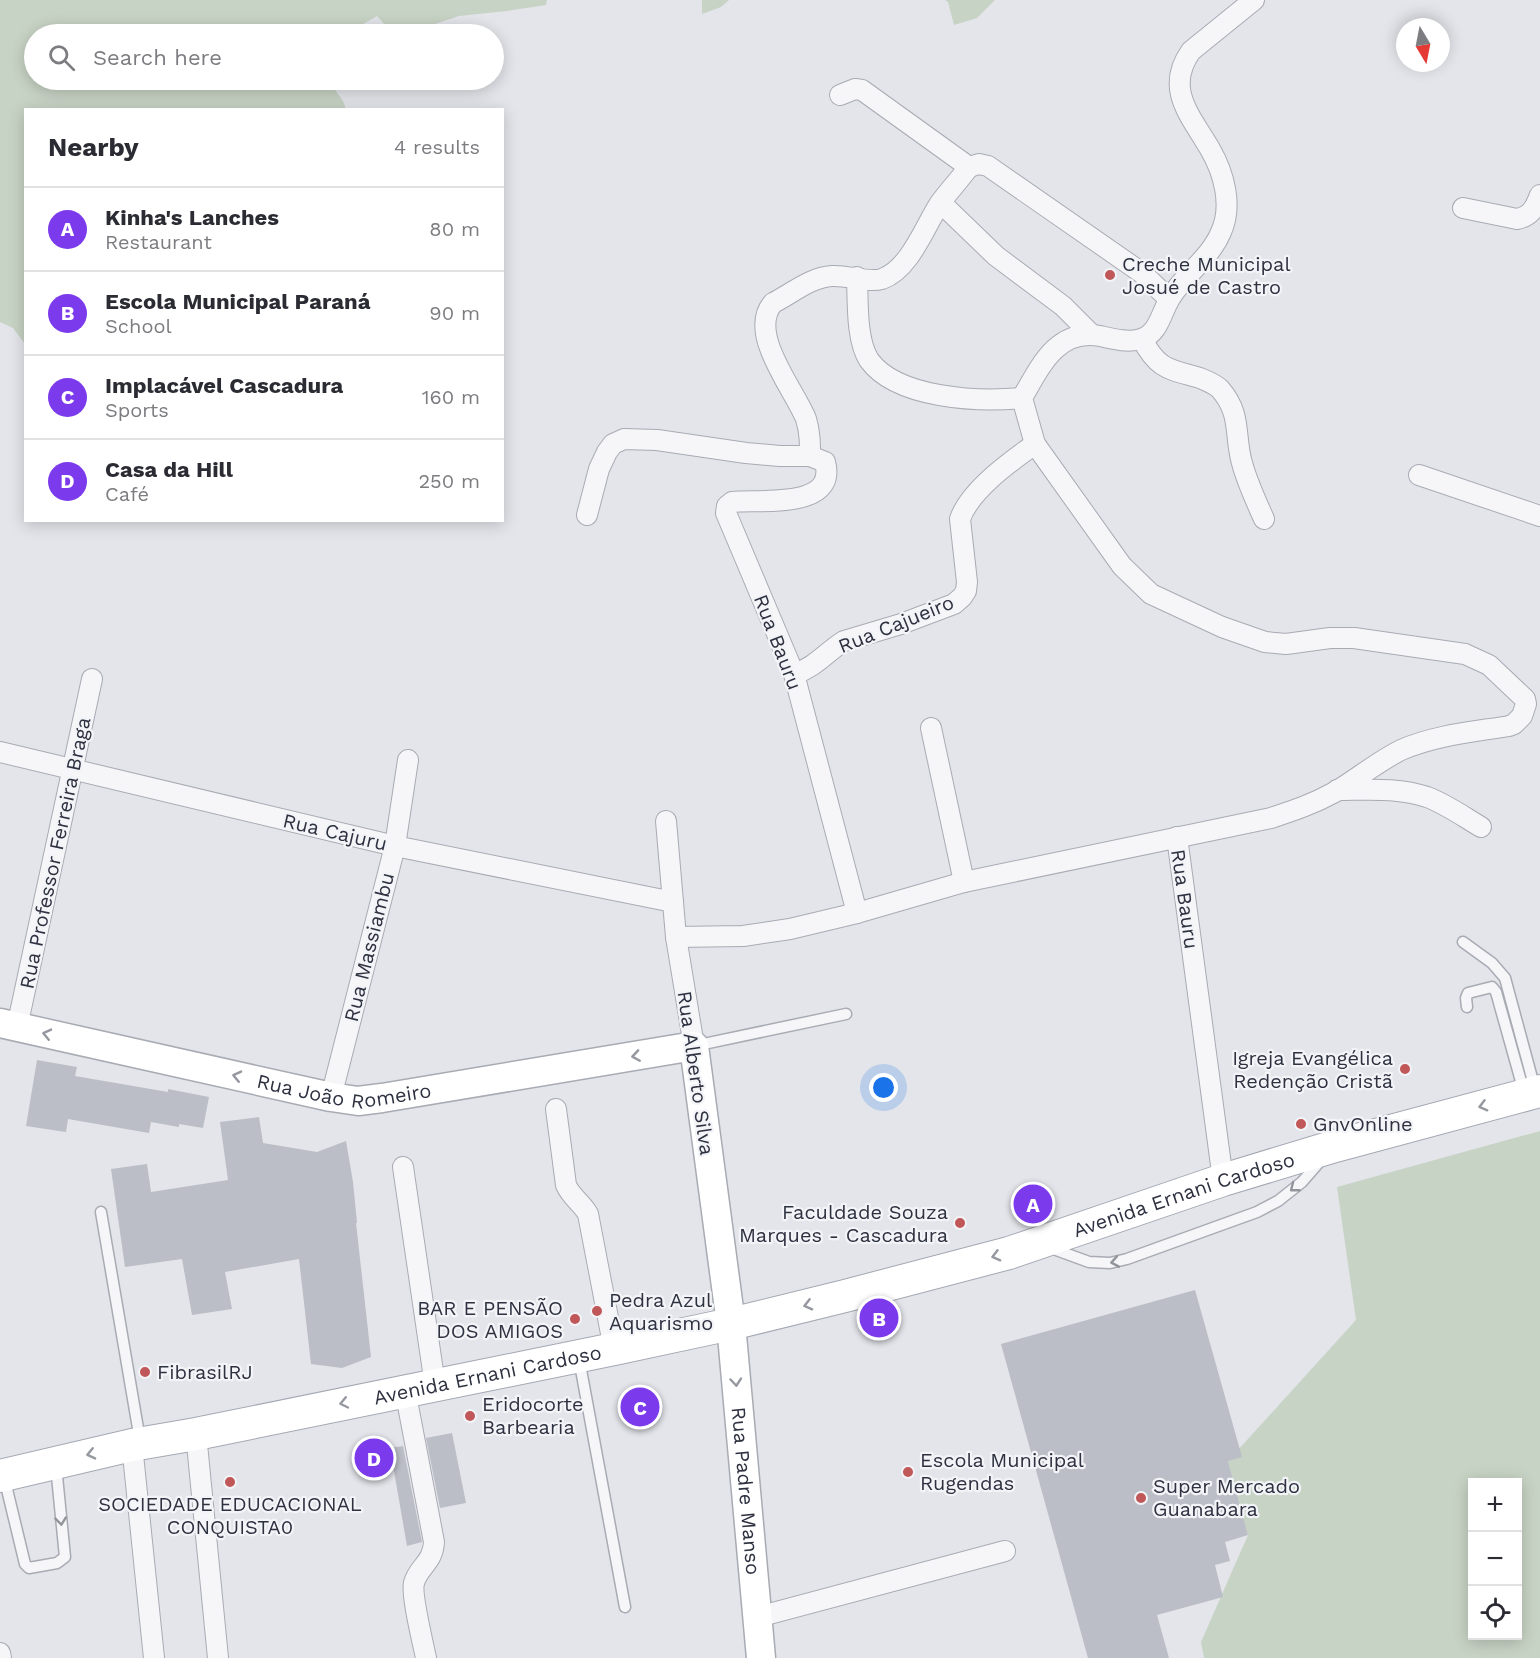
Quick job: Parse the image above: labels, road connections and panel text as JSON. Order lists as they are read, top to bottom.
{
  "streets": {
    "main road": ["Avenida Ernani Cardoso"],
    "street": [
      "Rua Cajueiro",
      "Rua Bauru",
      "Rua Cajuru",
      "Rua Professor Ferreira Braga",
      "Rua Massiambu",
      "Rua Alberto Silva",
      "Rua João Romeiro",
      "Rua Padre Manso"
    ]
  },
  "crossings": [
    ["Rua Cajueiro", "Rua Bauru"],
    ["Rua Bauru", "Rua Alberto Silva"],
    ["Rua Bauru", "Avenida Ernani Cardoso"],
    ["Rua Cajuru", "Rua Professor Ferreira Braga"],
    ["Rua Cajuru", "Rua Massiambu"],
    ["Rua Cajuru", "Rua Alberto Silva"],
    ["Rua Professor Ferreira Braga", "Rua João Romeiro"],
    ["Rua Massiambu", "Rua João Romeiro"],
    ["Rua Alberto Silva", "Rua João Romeiro"],
    ["Rua Alberto Silva", "Avenida Ernani Cardoso"],
    ["Rua Alberto Silva", "Rua Padre Manso"],
    ["Avenida Ernani Cardoso", "Rua Padre Manso"]
  ],
  "one_way": ["Rua João Romeiro", "Avenida Ernani Cardoso", "Rua Padre Manso"],
  "places": [
    "Creche Municipal Josué de Castro",
    "Igreja Evangélica Redenção Cristã",
    "GnvOnline",
    "Faculdade Souza Marques - Cascadura",
    "Pedra Azul Aquarismo",
    "BAR E PENSÃO DOS AMIGOS",
    "FibrasilRJ",
    "Eridocorte Barbearia",
    "Escola Municipal Rugendas",
    "SOCIEDADE EDUCACIONAL CONQUISTA0",
    "Super Mercado Guanabara"
  ],
  "north": "bottom",
  "page": {
    "search": "Search here",
    "heading": ["Nearby", "4 results"],
    "list": [
      {
        "mark": "A",
        "name": "Kinha's Lanches",
        "note": "Restaurant",
        "value": "80 m"
      },
      {
        "mark": "B",
        "name": "Escola Municipal Paraná",
        "note": "School",
        "value": "90 m"
      },
      {
        "mark": "C",
        "name": "Implacável Cascadura",
        "note": "Sports",
        "value": "160 m"
      },
      {
        "mark": "D",
        "name": "Casa da Hill",
        "note": "Café",
        "value": "250 m"
      }
    ],
    "pins": [
      "A",
      "B",
      "C",
      "D"
    ],
    "map_buttons": ["+", "−"]
  }
}
